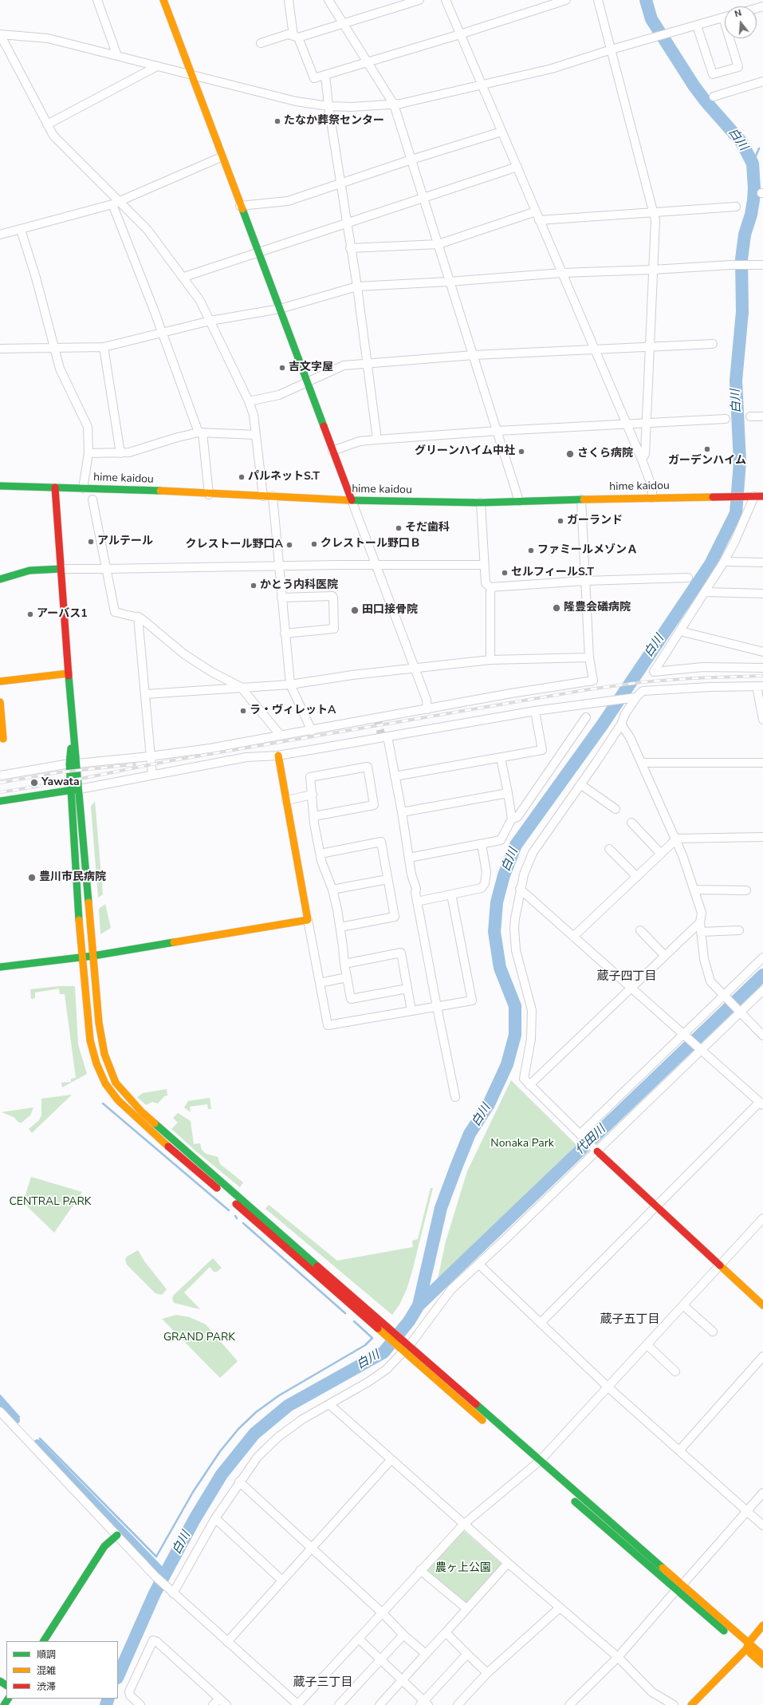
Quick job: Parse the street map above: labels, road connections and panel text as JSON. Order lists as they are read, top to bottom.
{
  "streets": {
    "street": ["hime kaidou"]
  },
  "districts": ["蔵子四丁目", "蔵子五丁目", "蔵子三丁目"],
  "water": ["白川", "代田川"],
  "parks": [
    "Nonaka Park",
    "CENTRAL PARK",
    "GRAND PARK",
    "農ヶ上公園"
  ],
  "places": [
    "たなか葬祭センター",
    "吉文字屋",
    "ガーデンハイム",
    "グリーンハイム中社",
    "さくら病院",
    "パルネットS.T",
    "ガーランド",
    "そだ歯科",
    "アルテール",
    "クレストール野口Ｂ",
    "クレストール野口A",
    "ファミールメゾンＡ",
    "セルフィールS.T",
    "かとう内科医院",
    "隆豊会礒病院",
    "田口接骨院",
    "アーバス1",
    "ラ・ヴィレットA",
    "Yawata",
    "豊川市民病院"
  ],
  "legend": ["順調", "混雑", "渋滞"],
  "north": "top"
}
